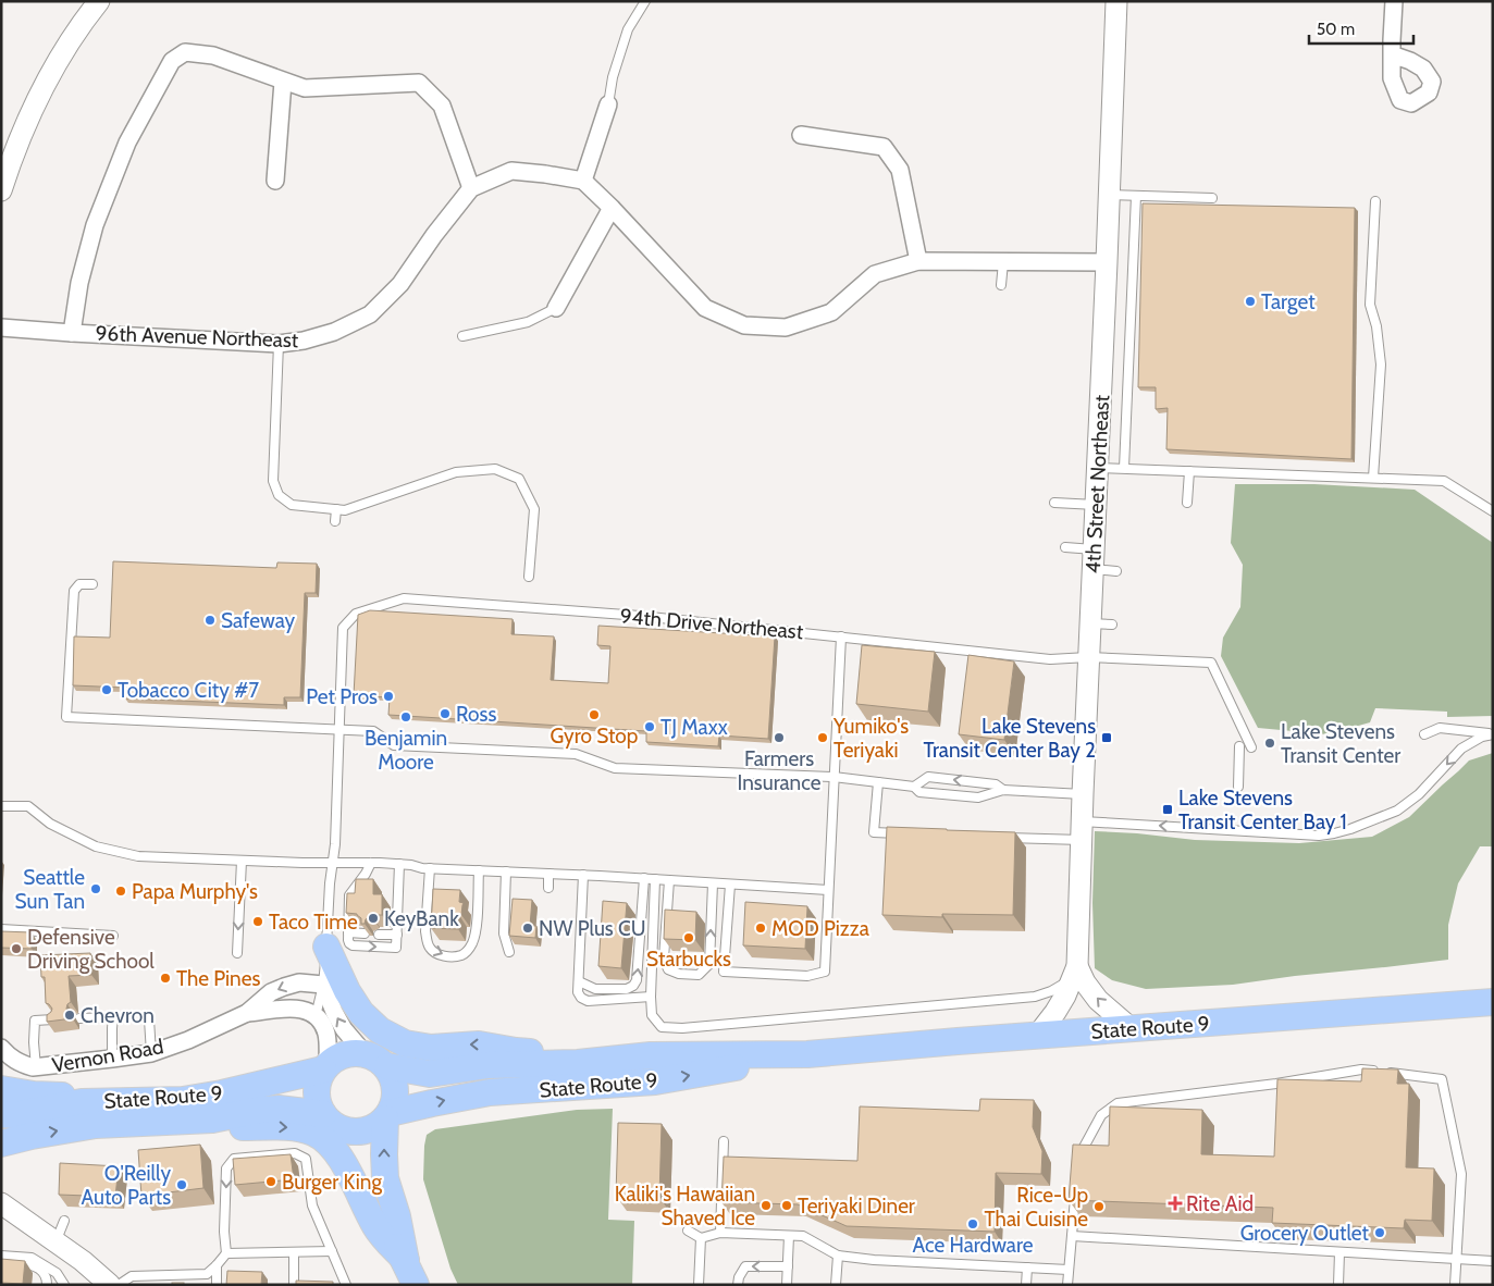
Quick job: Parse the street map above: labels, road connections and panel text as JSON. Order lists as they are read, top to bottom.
{
  "streets": {
    "main road": ["State Route 9"],
    "street": ["96th Avenue Northeast", "4th Street Northeast", "Vernon Road"],
    "lane": ["94th Drive Northeast"]
  },
  "crossings": [
    ["4th Street Northeast", "94th Drive Northeast"]
  ],
  "places": {
    "other": [
      "Target",
      "Safeway",
      "Tobacco City #7",
      "Pet Pros",
      "Ross",
      "Gyro Stop",
      "Benjamin Moore",
      "TJ Maxx",
      "Farmers Insurance",
      "Yumiko's Teriyaki",
      "Lake Stevens Transit Center",
      "Seattle Sun Tan",
      "Papa Murphy's",
      "KeyBank",
      "Taco Time",
      "NW Plus CU",
      "MOD Pizza",
      "Starbucks",
      "Defensive Driving School",
      "The Pines",
      "Chevron",
      "Burger King",
      "O'Reilly Auto Parts",
      "Kaliki's Hawaiian Shaved Ice",
      "Teriyaki Diner",
      "Rice-Up Thai Cuisine",
      "Ace Hardware",
      "Grocery Outlet"
    ],
    "transit": ["Lake Stevens Transit Center Bay 2", "Lake Stevens Transit Center Bay 1"],
    "health": ["Rite Aid"]
  },
  "scale_bar": "50 m"
}
